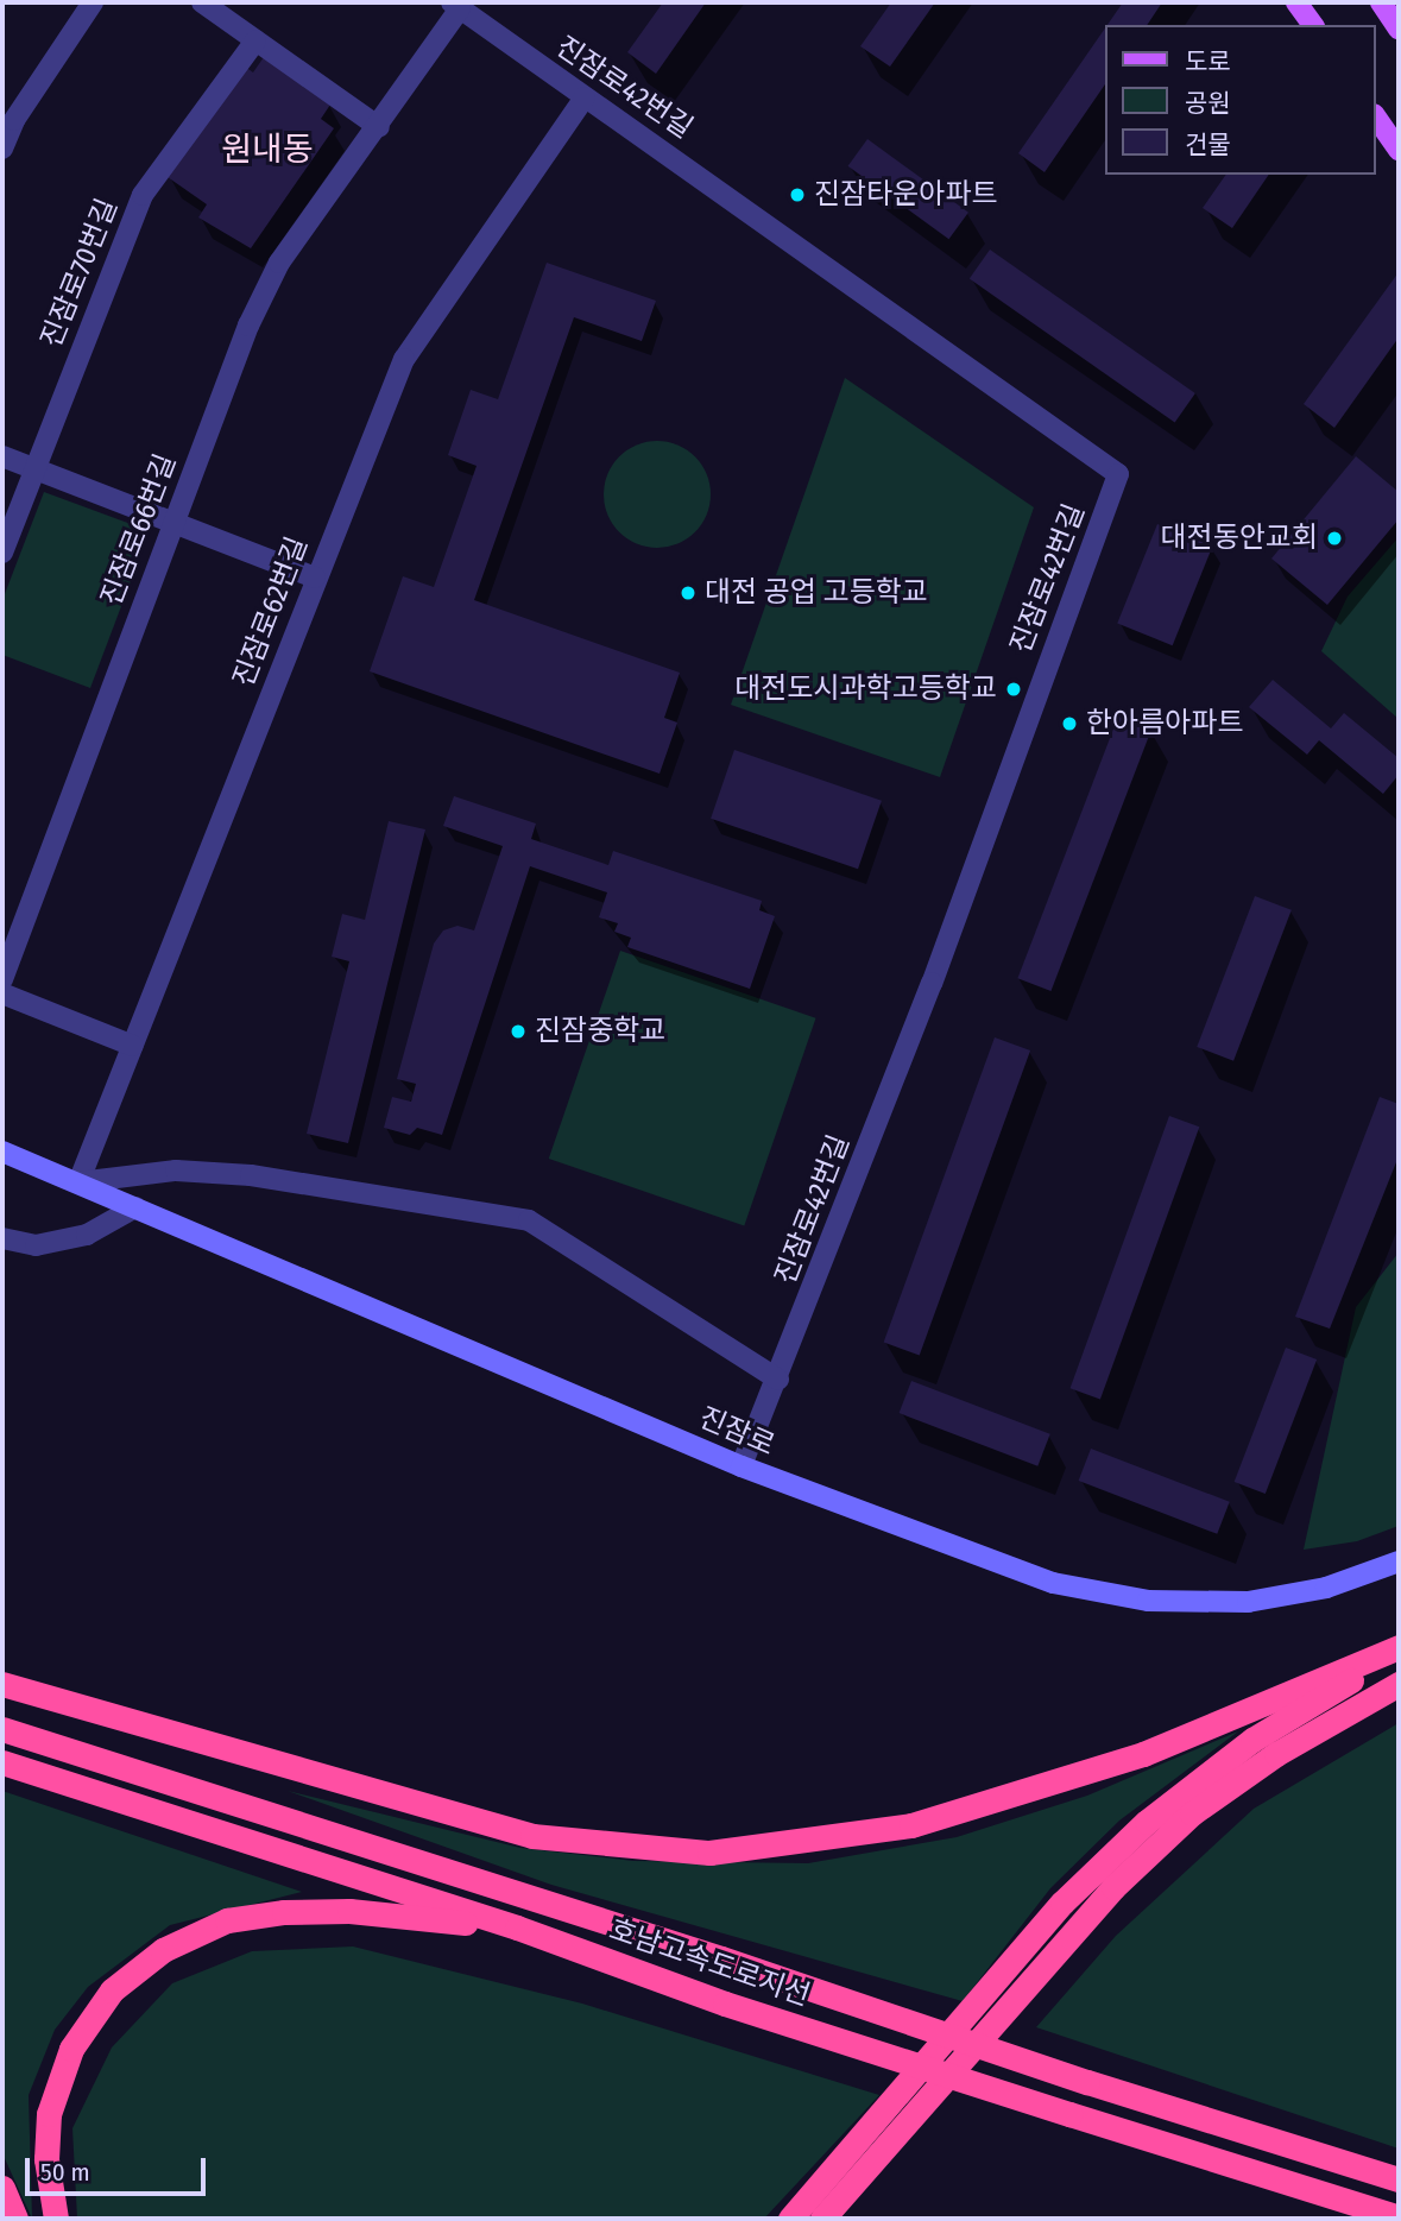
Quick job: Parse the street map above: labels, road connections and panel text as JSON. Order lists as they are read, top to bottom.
{
  "streets": {
    "highway": ["호남고속도로지선"],
    "street": [
      "진잠로42번길",
      "진잠로70번길",
      "진잠로66번길",
      "진잠로62번길",
      "진잠로"
    ]
  },
  "crossings": [
    ["진잠로42번길", "진잠로66번길"],
    ["진잠로42번길", "진잠로62번길"],
    ["진잠로42번길", "진잠로"],
    ["진잠로62번길", "진잠로"]
  ],
  "districts": ["원내동"],
  "places": [
    "진잠타운아파트",
    "대전동안교회",
    "대전 공업 고등학교",
    "대전도시과학고등학교",
    "한아름아파트",
    "진잠중학교"
  ],
  "legend": ["도로", "공원", "건물"],
  "scale_bar": "50 m"
}
